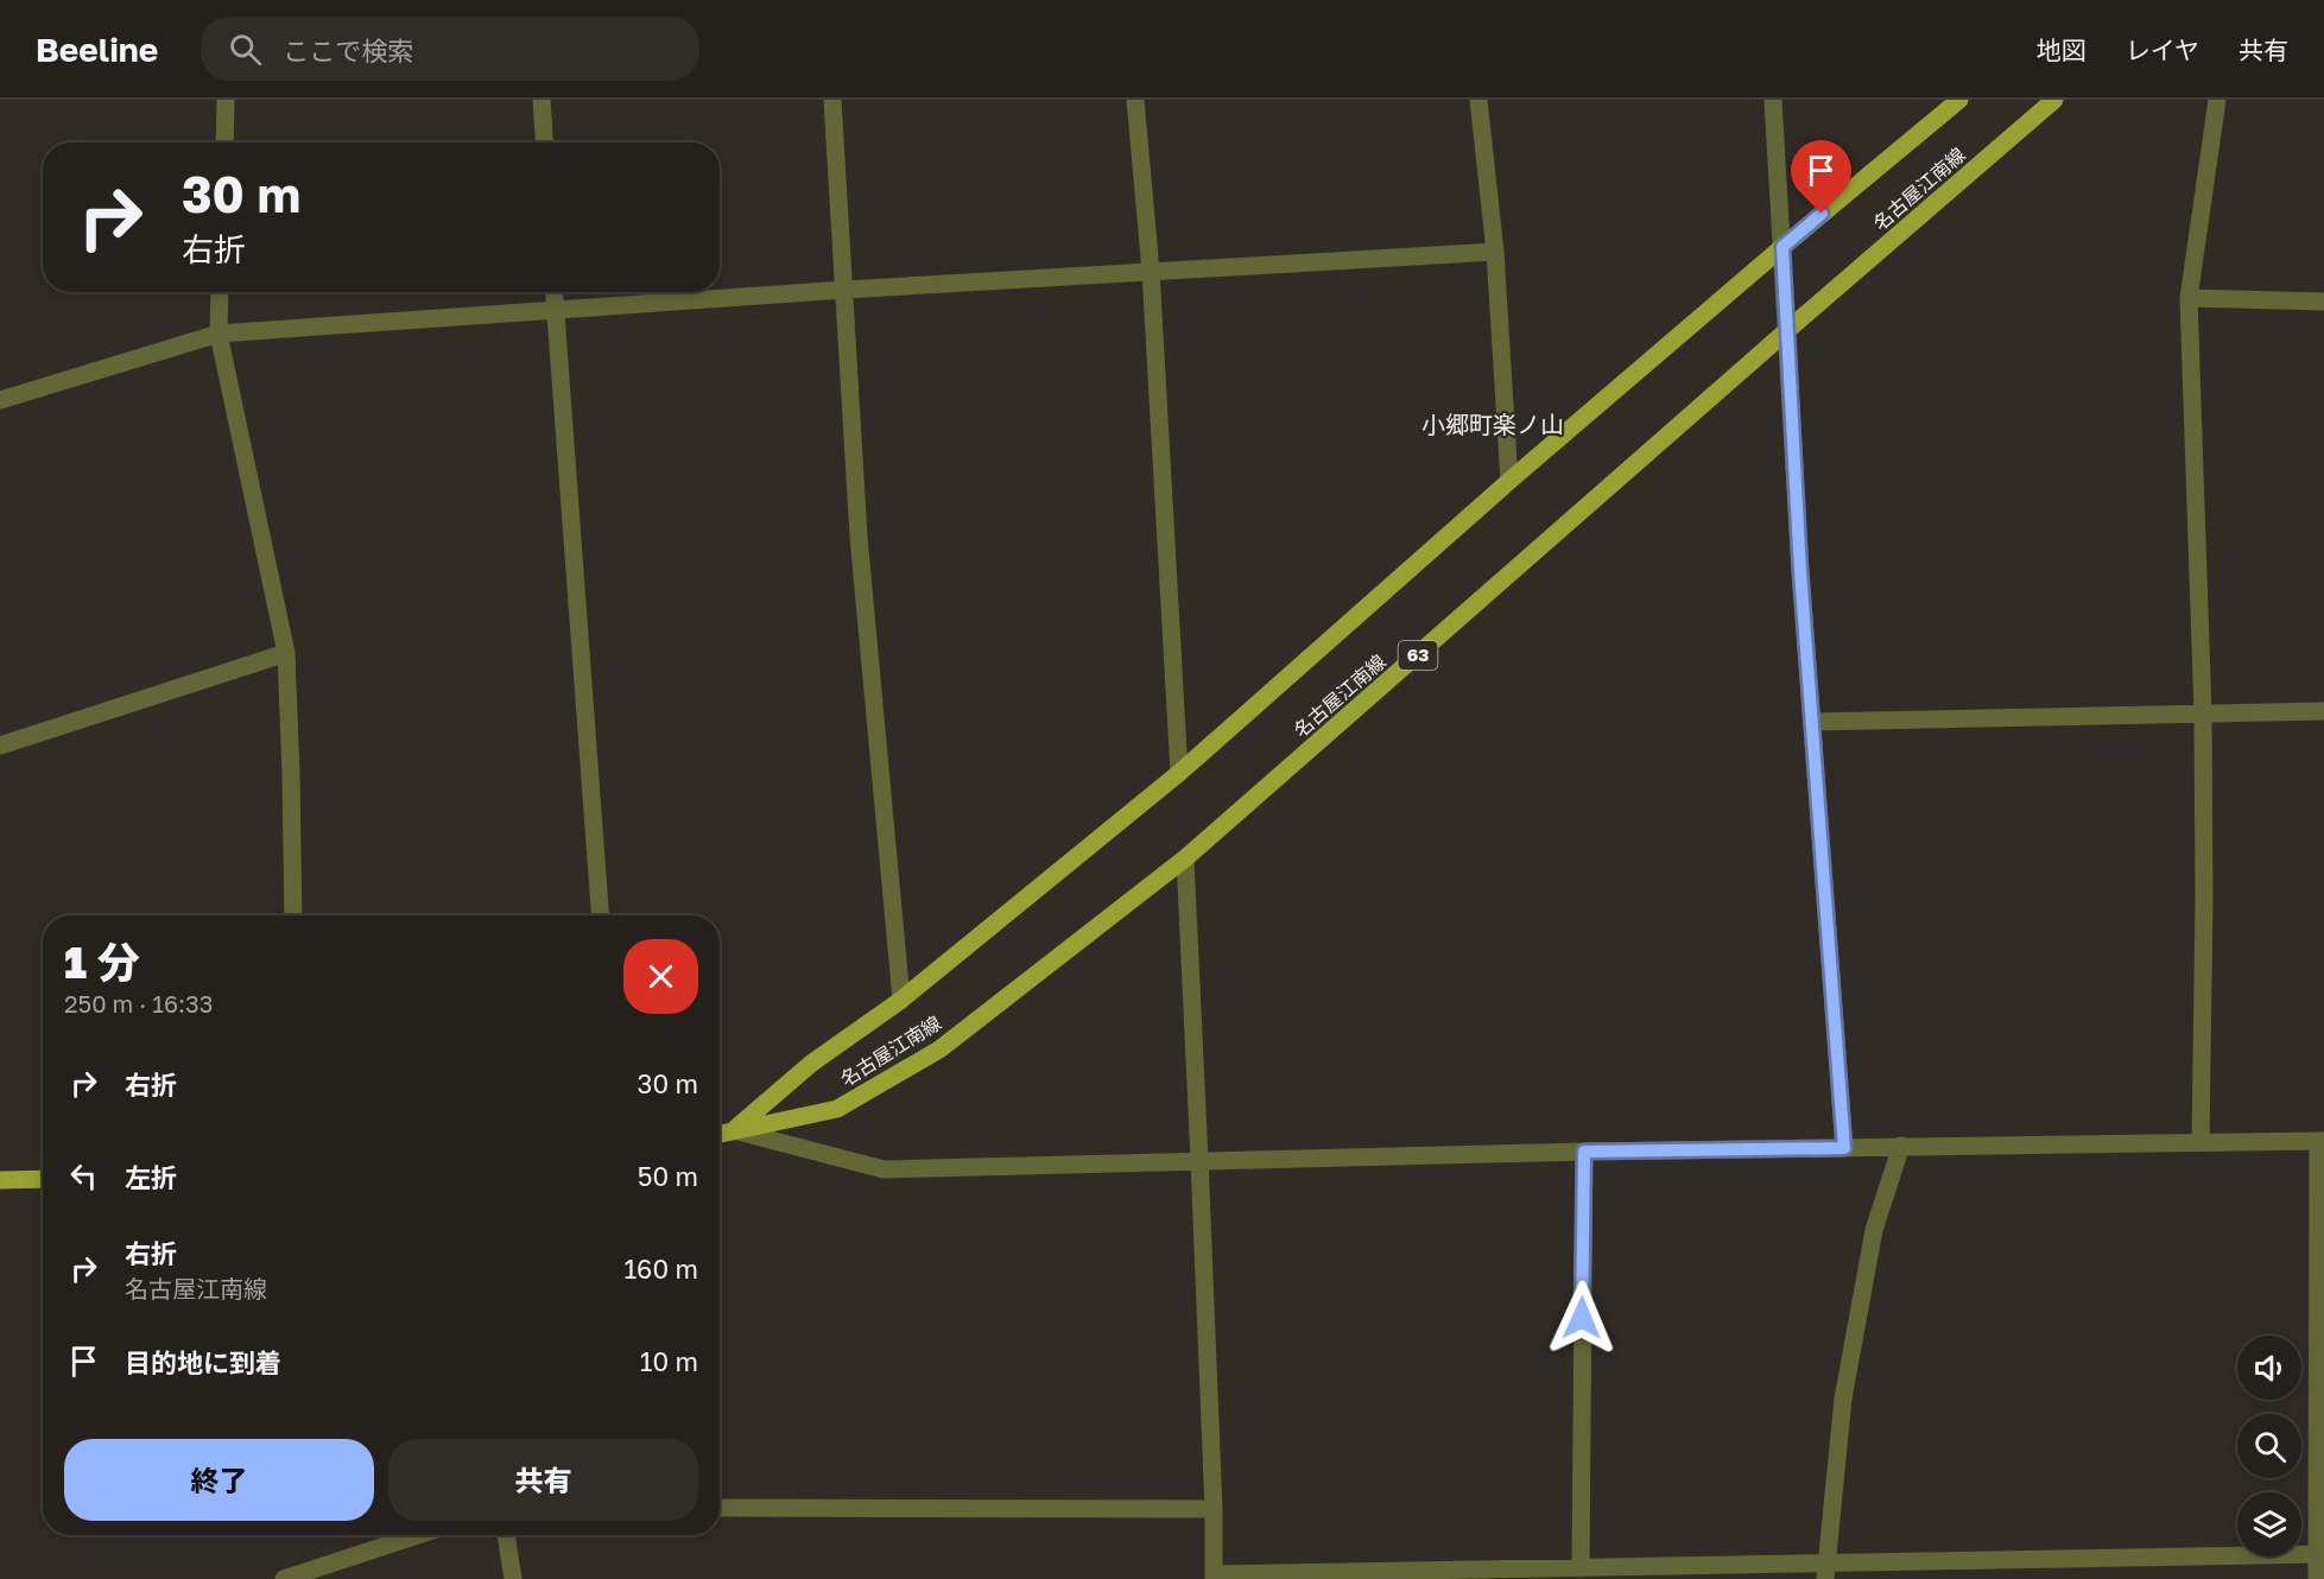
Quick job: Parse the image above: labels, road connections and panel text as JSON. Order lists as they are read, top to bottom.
{
  "streets": {
    "main road": ["名古屋江南線", "63"]
  },
  "districts": ["小郷町楽ノ山"],
  "page": {
    "header": "Beeline",
    "search": "ここで検索",
    "nav": ["地図", "レイヤ", "共有"],
    "turn": ["30 m", "右折"],
    "heading": ["1 分", "250 m · 16:33"],
    "list": [
      {
        "name": "右折",
        "value": "30 m"
      },
      {
        "name": "左折",
        "value": "50 m"
      },
      {
        "name": "右折",
        "note": "名古屋江南線",
        "value": "160 m"
      },
      {
        "name": "目的地に到着",
        "value": "10 m"
      }
    ],
    "buttons": ["終了", "共有"]
  }
}
